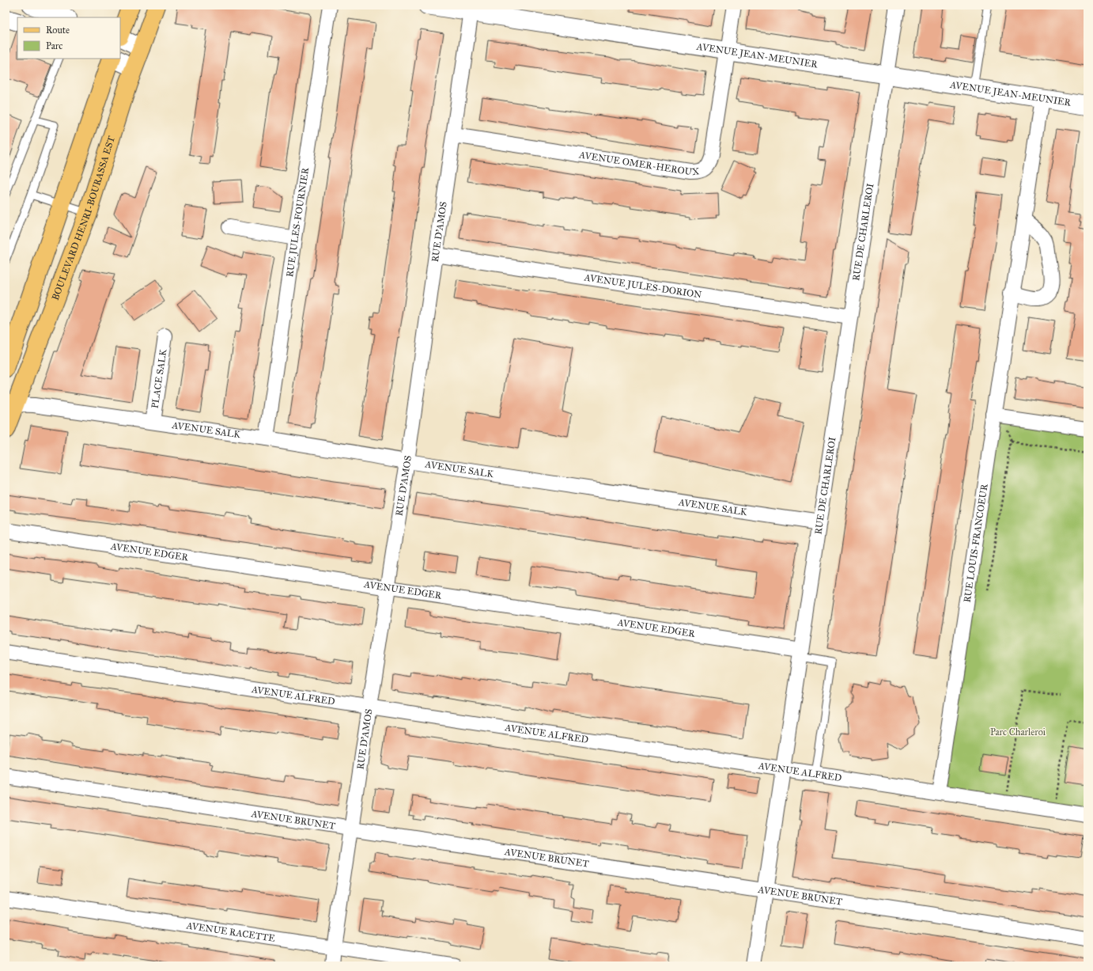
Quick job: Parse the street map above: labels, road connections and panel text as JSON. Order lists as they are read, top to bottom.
{
  "streets": {
    "main road": ["BOULEVARD HENRI-BOURASSA EST"],
    "street": [
      "AVENUE JEAN-MEUNIER",
      "AVENUE OMER-HEROUX",
      "RUE JULES-FOURNIER",
      "RUE D'AMOS",
      "RUE DE CHARLEROI",
      "AVENUE JULES-DORION",
      "PLACE SALK",
      "AVENUE SALK",
      "RUE LOUIS-FRANCOEUR",
      "AVENUE EDGER",
      "AVENUE ALFRED",
      "AVENUE BRUNET",
      "AVENUE RACETTE"
    ]
  },
  "crossings": [
    ["AVENUE JEAN-MEUNIER", "AVENUE OMER-HEROUX"],
    ["AVENUE JEAN-MEUNIER", "RUE D'AMOS"],
    ["AVENUE JEAN-MEUNIER", "RUE DE CHARLEROI"],
    ["AVENUE JEAN-MEUNIER", "RUE LOUIS-FRANCOEUR"],
    ["AVENUE OMER-HEROUX", "RUE D'AMOS"],
    ["BOULEVARD HENRI-BOURASSA EST", "AVENUE SALK"],
    ["RUE JULES-FOURNIER", "AVENUE SALK"],
    ["RUE D'AMOS", "AVENUE JULES-DORION"],
    ["RUE D'AMOS", "AVENUE SALK"],
    ["RUE D'AMOS", "AVENUE EDGER"],
    ["RUE D'AMOS", "AVENUE ALFRED"],
    ["RUE D'AMOS", "AVENUE BRUNET"],
    ["RUE D'AMOS", "AVENUE RACETTE"],
    ["RUE DE CHARLEROI", "AVENUE JULES-DORION"],
    ["RUE DE CHARLEROI", "AVENUE SALK"],
    ["RUE DE CHARLEROI", "AVENUE EDGER"],
    ["RUE DE CHARLEROI", "AVENUE ALFRED"],
    ["RUE DE CHARLEROI", "AVENUE BRUNET"],
    ["PLACE SALK", "AVENUE SALK"],
    ["RUE LOUIS-FRANCOEUR", "AVENUE ALFRED"]
  ],
  "parks": ["Parc Charleroi"],
  "legend": ["Route", "Parc"]
}
